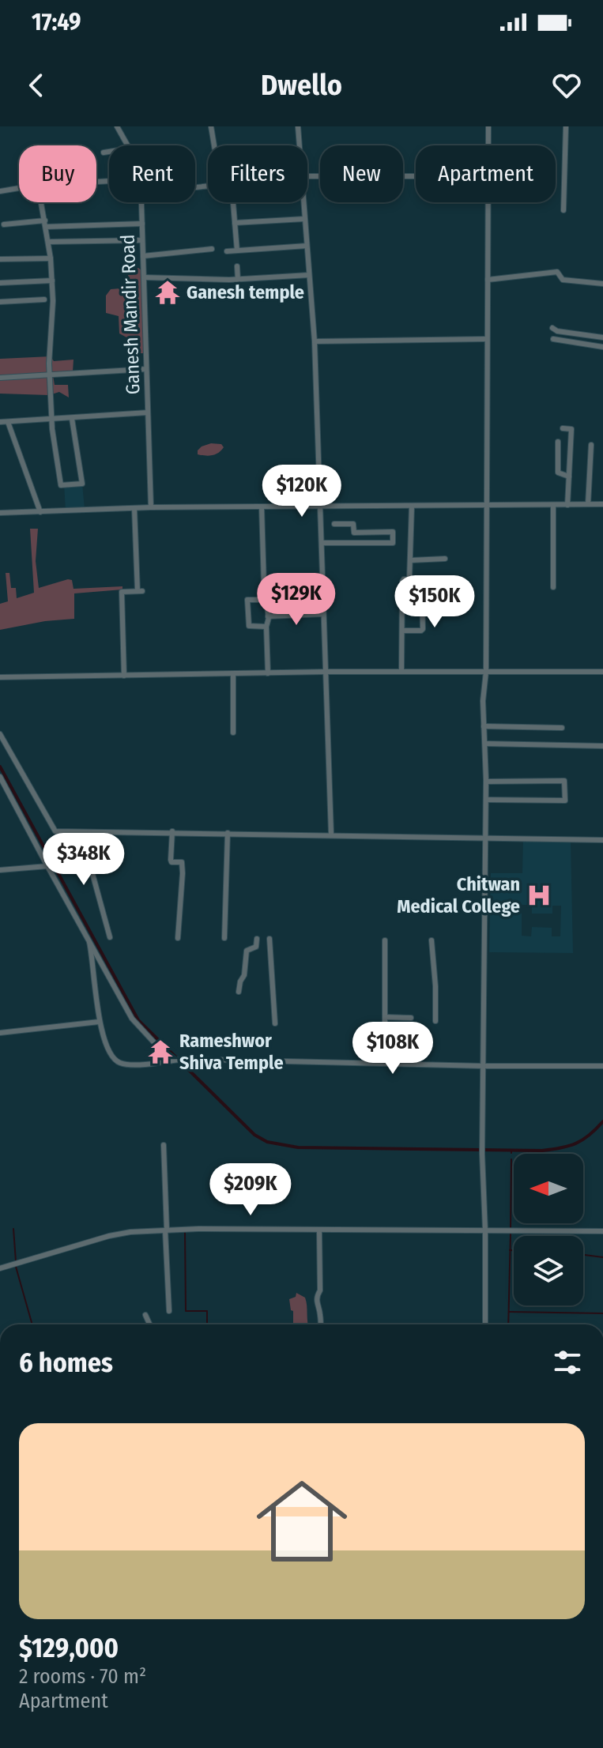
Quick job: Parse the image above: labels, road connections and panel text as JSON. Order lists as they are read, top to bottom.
{
  "streets": {
    "street": ["Ganesh Mandir Road"]
  },
  "places": {
    "temple": ["Ganesh temple", "Rameshwor Shiva Temple"],
    "hospital": ["Chitwan Medical College"]
  },
  "north": "left",
  "page": {
    "status": "17:49",
    "header": "Dwello",
    "chip": [
      "Buy",
      "Rent",
      "Filters",
      "New",
      "Apartment"
    ],
    "price": [
      "$120K",
      "$129K",
      "$150K",
      "$348K",
      "$108K",
      "$209K"
    ],
    "heading": "6 homes",
    "list": [
      {
        "name": "$129,000",
        "note": "2 rooms · 70 m² · Apartment"
      }
    ]
  }
}
